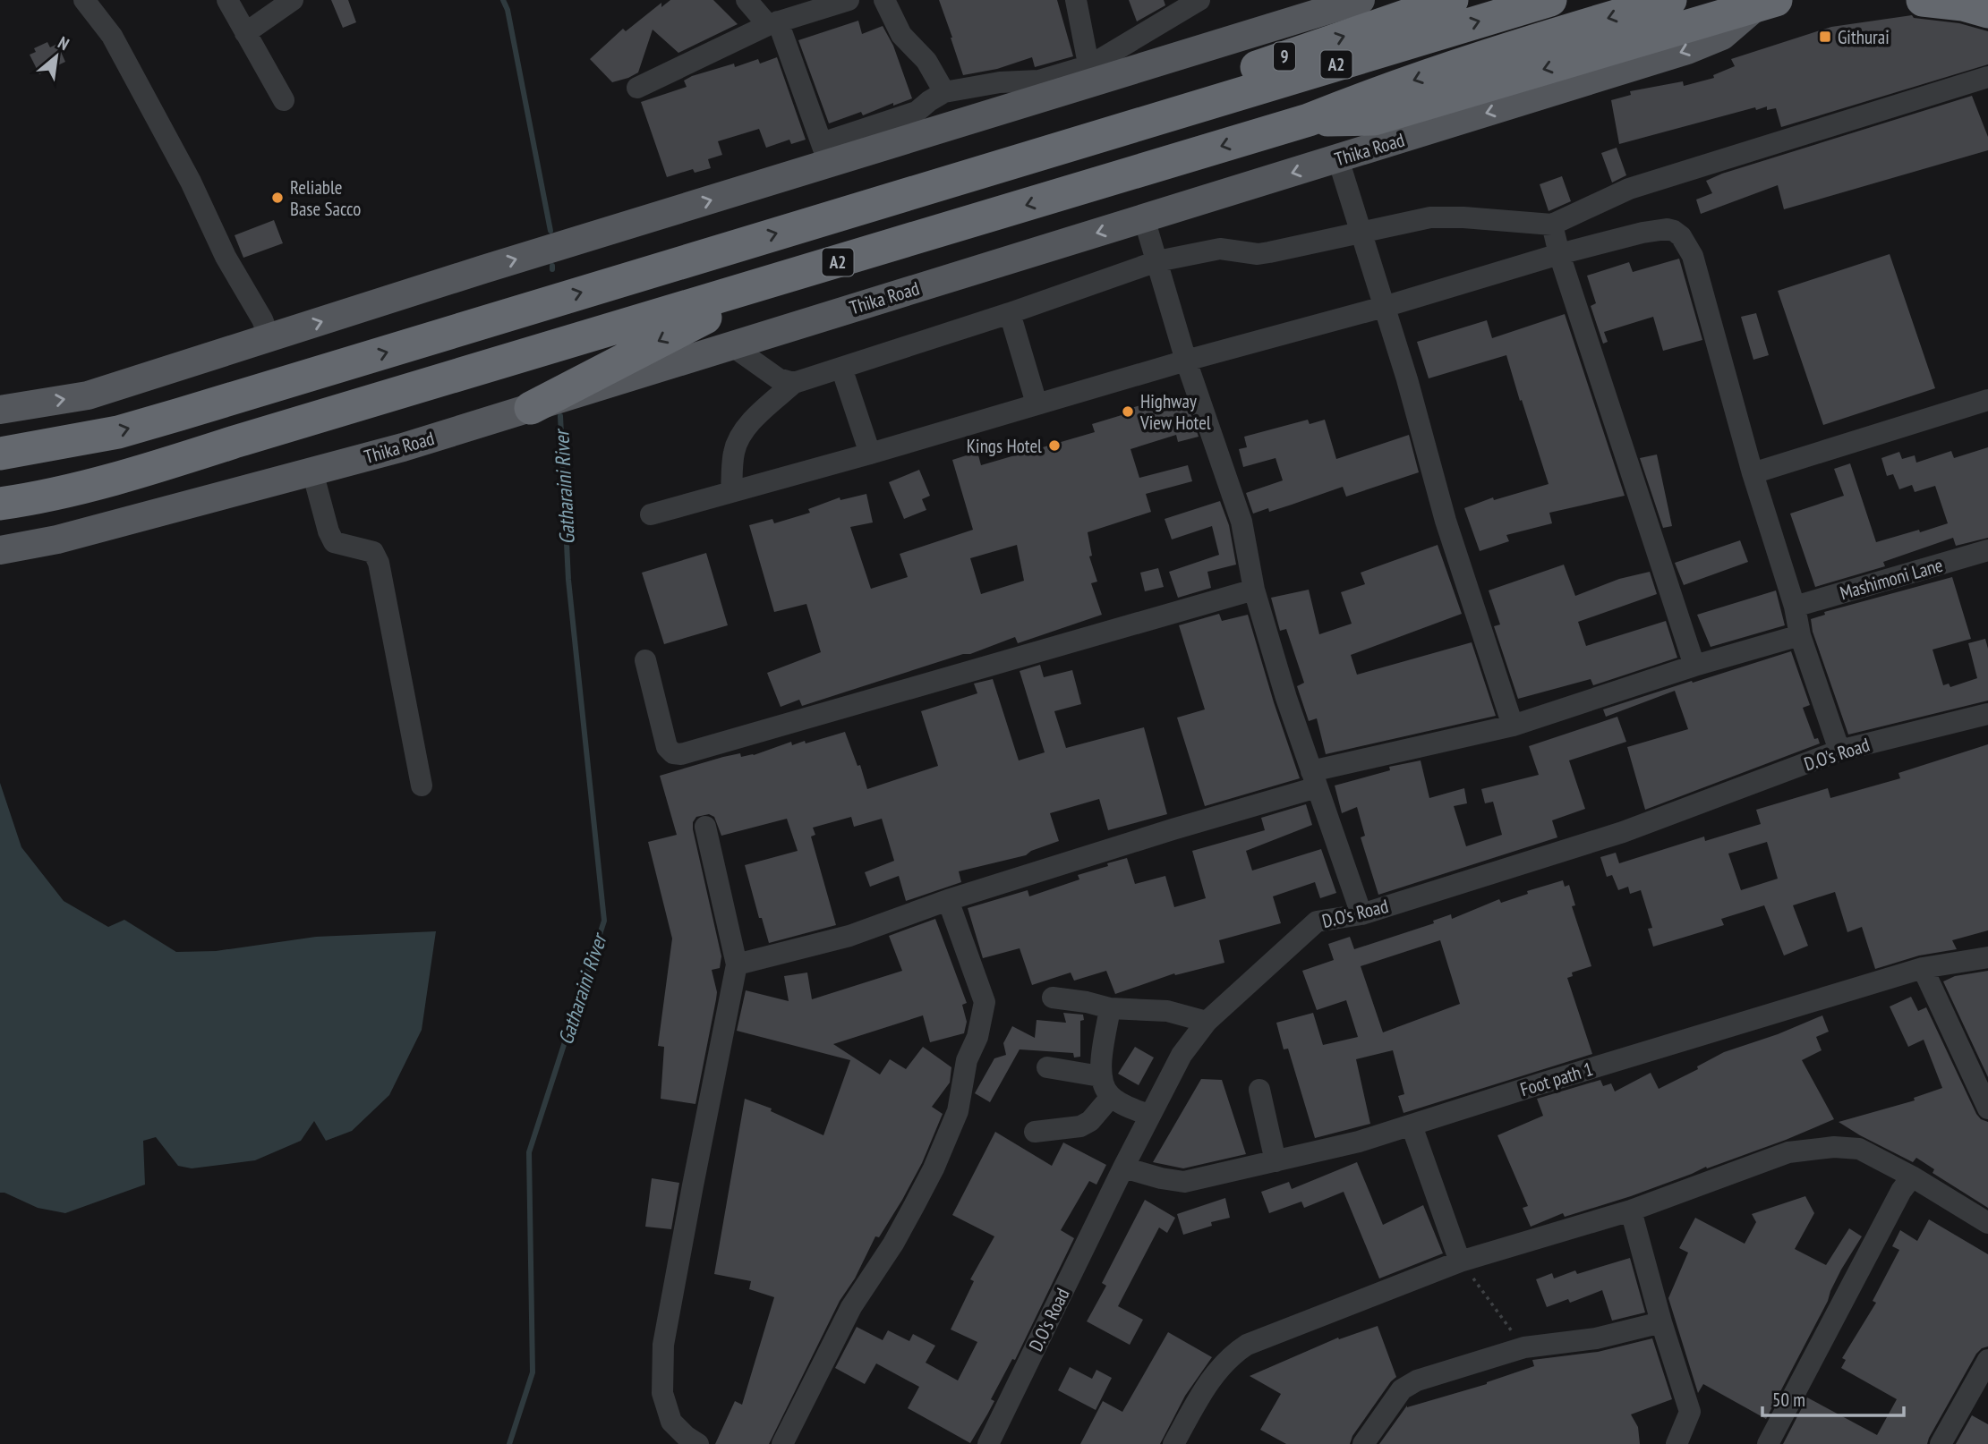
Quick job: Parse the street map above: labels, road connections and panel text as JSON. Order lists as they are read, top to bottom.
{
  "streets": {
    "highway": ["9", "A2"],
    "main road": ["Thika Road"],
    "street": ["Mashimoni Lane", "D.O's Road", "Foot path 1"]
  },
  "crossings": [
    ["9", "A2"],
    ["D.O's Road", "Foot path 1"]
  ],
  "water": ["Gatharaini River"],
  "places": {
    "transit": ["Githurai"],
    "other": ["Reliable Base Sacco", "Highway View Hotel", "Kings Hotel"]
  },
  "scale_bar": "50 m",
  "north": "top right"
}
